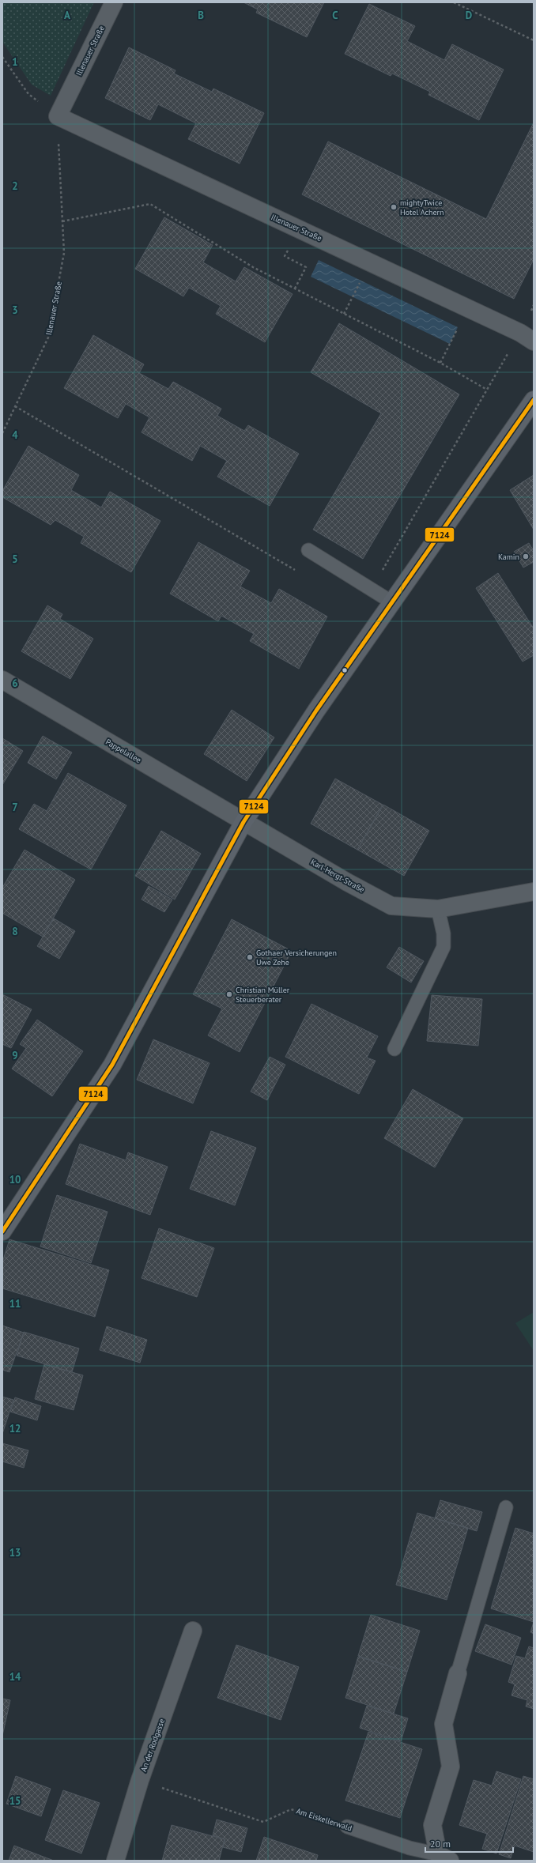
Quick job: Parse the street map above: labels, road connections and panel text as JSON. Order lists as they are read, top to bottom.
{
  "streets": {
    "street": [
      "Illenauer Straße",
      "Pappelallee",
      "Karl-Hergt-Straße",
      "An der Rodgasse",
      "Am Eiskellerwald"
    ]
  },
  "crossings": [
    ["Pappelallee", "Karl-Hergt-Straße"],
    ["An der Rodgasse", "Am Eiskellerwald"]
  ],
  "places": [
    "mightyTwice Hotel Achern",
    "Kamin",
    "Gothaer Versicherungen Uwe Zehe",
    "Christian Müller Steuerberater"
  ],
  "lines": ["transit line 7124"],
  "scale_bar": "20 m",
  "grid": {
    "columns": [
      "A",
      "B",
      "C",
      "D"
    ],
    "rows": [
      "1",
      "2",
      "3",
      "4",
      "5",
      "6",
      "7",
      "8",
      "9",
      "10",
      "11",
      "12",
      "13",
      "14",
      "15"
    ]
  }
}
